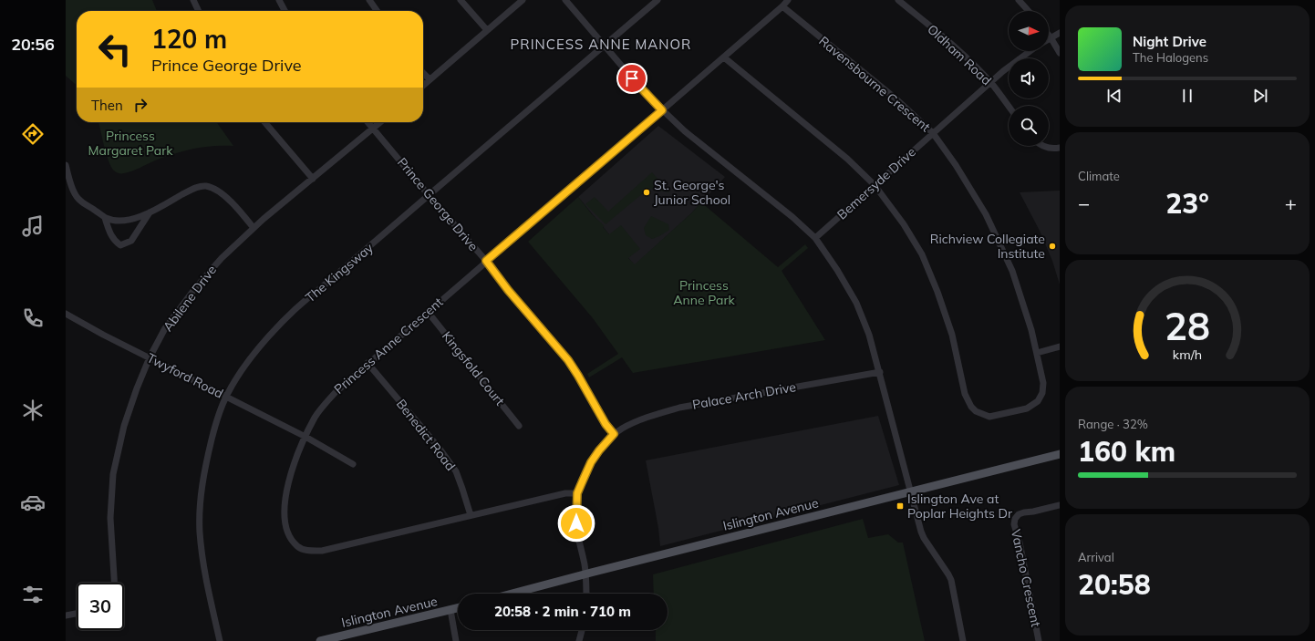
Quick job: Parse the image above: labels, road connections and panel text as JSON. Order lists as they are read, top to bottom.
{
  "streets": {
    "main road": ["Islington Avenue"],
    "street": [
      "Oldham Road",
      "Ravensbourne Crescent",
      "Bemersyde Drive",
      "Prince George Drive",
      "The Kingsway",
      "Abilene Drive",
      "Princess Anne Crescent",
      "Kingsfold Court",
      "Twyford Road",
      "Palace Arch Drive",
      "Benedict Road",
      "Vancho Crescent"
    ]
  },
  "crossings": [
    ["Oldham Road", "Bemersyde Drive"],
    ["Ravensbourne Crescent", "Bemersyde Drive"],
    ["Ravensbourne Crescent", "Princess Anne Crescent"],
    ["Prince George Drive", "The Kingsway"],
    ["Prince George Drive", "Abilene Drive"],
    ["Prince George Drive", "Princess Anne Crescent"],
    ["Prince George Drive", "Palace Arch Drive"],
    ["The Kingsway", "Twyford Road"],
    ["Abilene Drive", "Twyford Road"],
    ["Princess Anne Crescent", "Kingsfold Court"],
    ["Princess Anne Crescent", "Twyford Road"],
    ["Princess Anne Crescent", "Benedict Road"]
  ],
  "districts": ["PRINCESS ANNE MANOR"],
  "parks": ["Princess Margaret Park", "Princess Anne Park"],
  "places": {
    "other": ["St. George's Junior School", "Richview Collegiate Institute"],
    "transit": ["Islington Ave at Poplar Heights Dr"]
  },
  "north": "right",
  "page": {
    "tabs": "20:56",
    "turn": ["120 m", "Prince George Drive"],
    "song": ["Night Drive", "The Halogens"],
    "then": "Then",
    "tile": [
      "Climate",
      ["Range · 32%", "160 km"],
      ["Arrival", "20:58"]
    ],
    "heat": ["−", "23°", "+"],
    "limit": "30",
    "trip": "20:58 · 2 min · 710 m",
    "gauge": ["28", "km/h"]
  }
}
